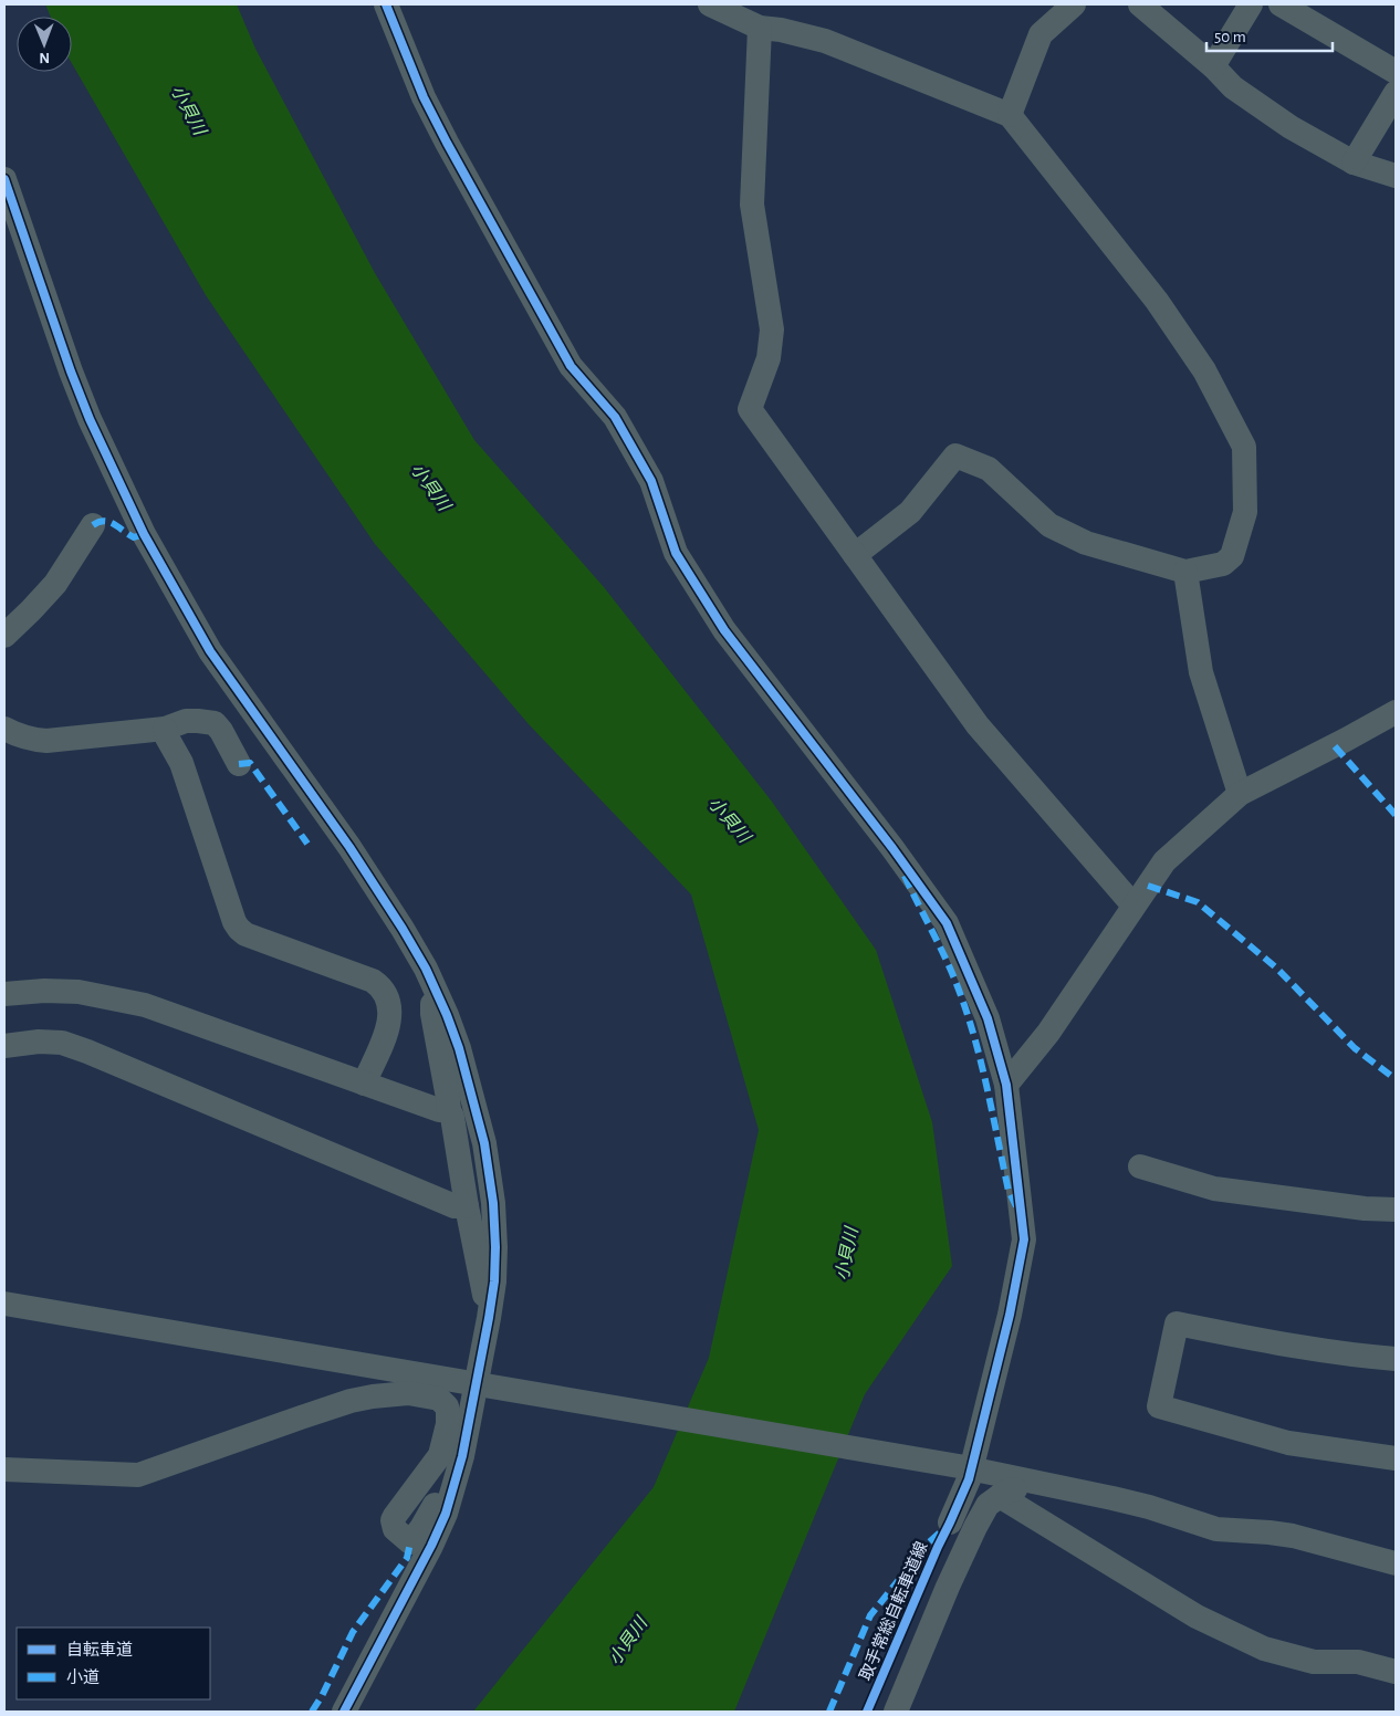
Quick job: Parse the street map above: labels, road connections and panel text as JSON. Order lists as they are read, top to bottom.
{
  "streets": {
    "cycle path": ["取手常総自転車道線"]
  },
  "water": ["小貝川"],
  "legend": ["自転車道", "小道"],
  "scale_bar": "50 m",
  "north": "bottom"
}
